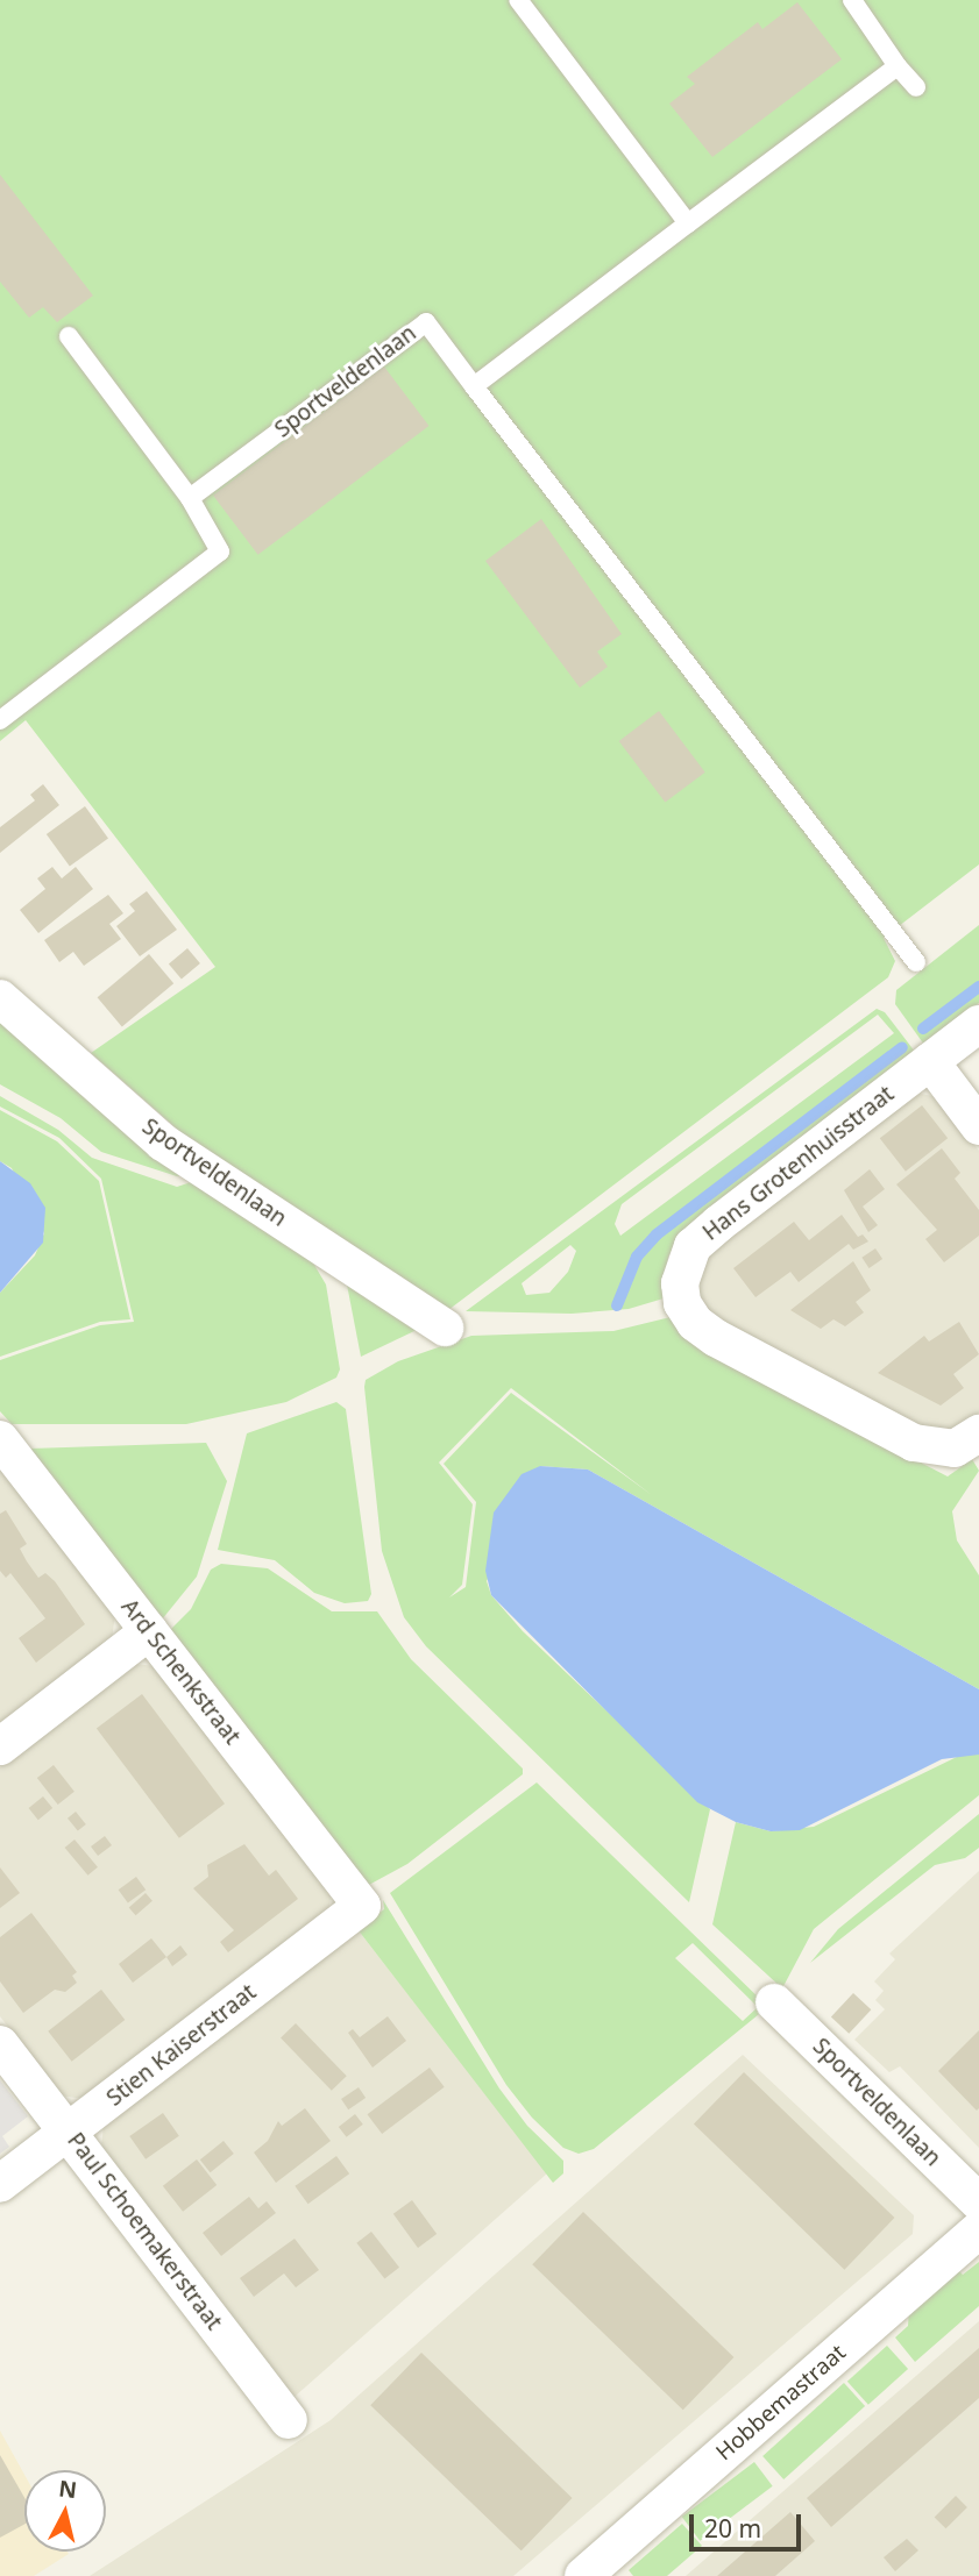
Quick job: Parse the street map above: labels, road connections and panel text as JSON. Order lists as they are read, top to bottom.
{
  "streets": {
    "street": [
      "Sportveldenlaan",
      "Hans Grotenhuisstraat",
      "Ard Schenkstraat",
      "Stien Kaiserstraat",
      "Paul Schoemakerstraat",
      "Hobbemastraat"
    ]
  },
  "crossings": [
    ["Ard Schenkstraat", "Stien Kaiserstraat"],
    ["Stien Kaiserstraat", "Paul Schoemakerstraat"]
  ],
  "scale_bar": "20 m",
  "north": "top"
}
